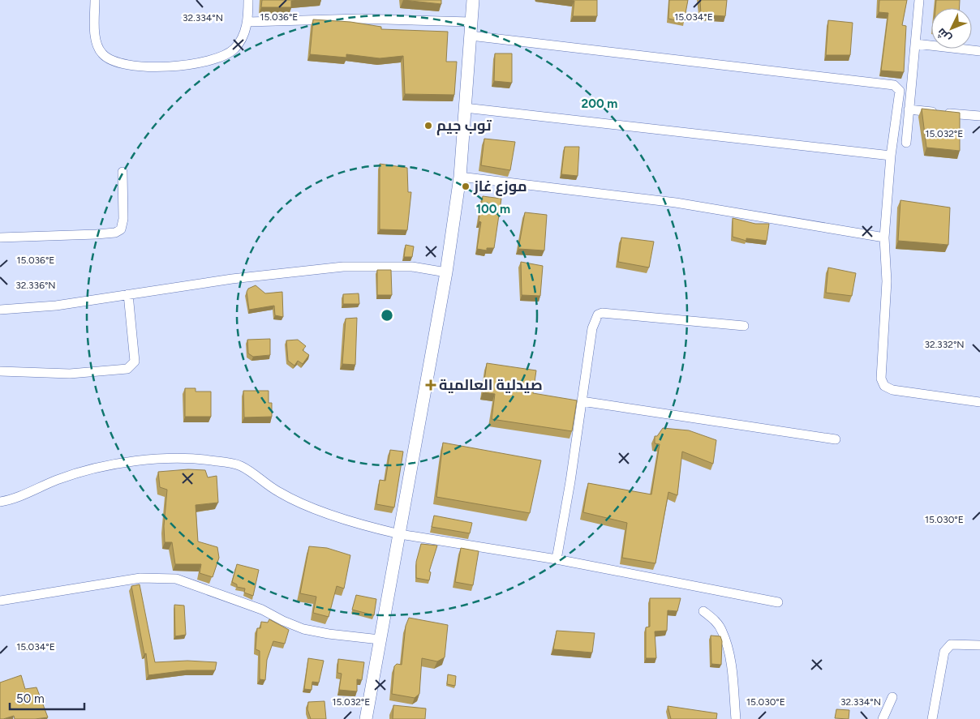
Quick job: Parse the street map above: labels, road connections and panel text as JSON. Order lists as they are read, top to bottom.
{
  "places": {
    "other": ["توب جيم", "موزع غاز"],
    "health": ["صيدلية العالمية"]
  },
  "scale_bar": "50 m",
  "north": "bottom left",
  "coordinates": [
    "15.036°E",
    "15.034°E",
    "32.334°N",
    "15.032°E",
    "32.336°N",
    "32.332°N",
    "15.030°E"
  ],
  "rings": ["200 m", "100 m"]
}
